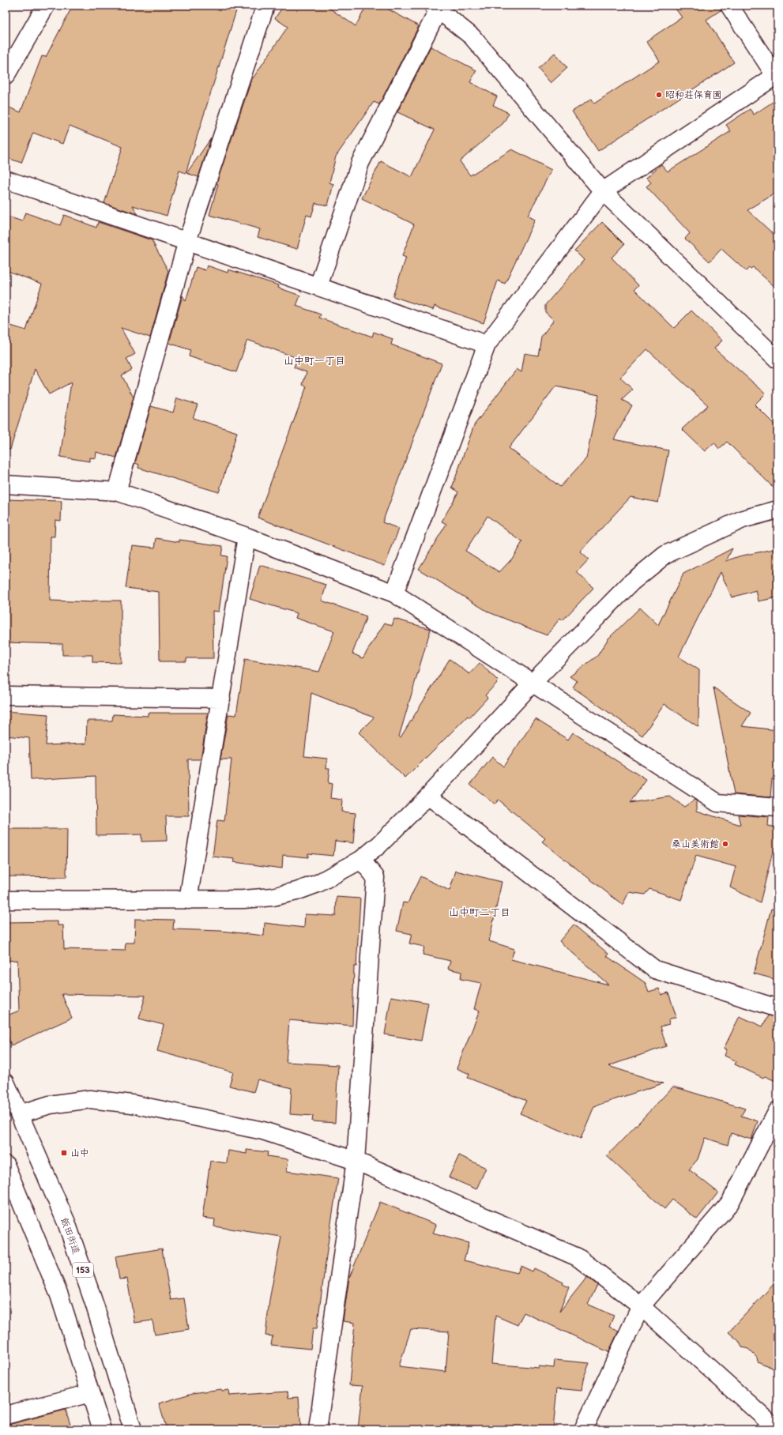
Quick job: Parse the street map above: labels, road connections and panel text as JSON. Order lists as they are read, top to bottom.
{
  "streets": {
    "main road": ["飯田街道", "153"]
  },
  "districts": ["山中町一丁目", "山中町二丁目"],
  "places": {
    "other": ["昭和荘保育園", "桑山美術館"],
    "transit": ["山中"]
  }
}
